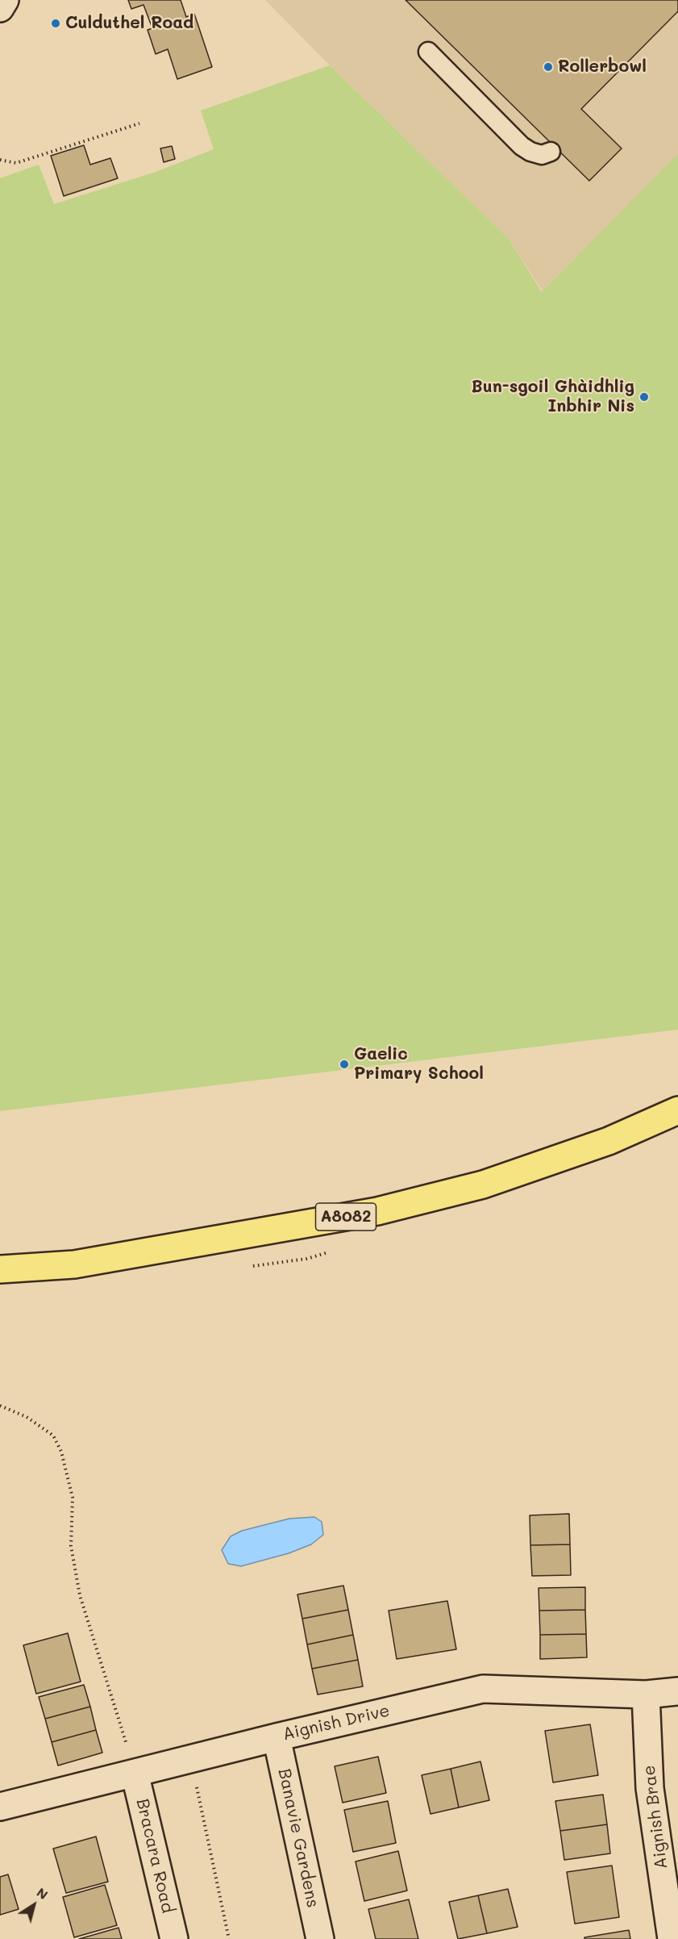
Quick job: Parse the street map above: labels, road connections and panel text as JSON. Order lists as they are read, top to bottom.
{
  "streets": {
    "main road": ["A8082"],
    "street": [
      "Aignish Drive",
      "Aignish Brae",
      "Banavie Gardens",
      "Bracara Road"
    ]
  },
  "crossings": [
    ["Aignish Drive", "Aignish Brae"],
    ["Aignish Drive", "Banavie Gardens"],
    ["Aignish Drive", "Bracara Road"]
  ],
  "places": [
    "Culduthel Road",
    "Rollerbowl",
    "Bun-sgoil Ghàidhlig Inbhir Nis",
    "Gaelic Primary School"
  ],
  "north": "top right"
}
